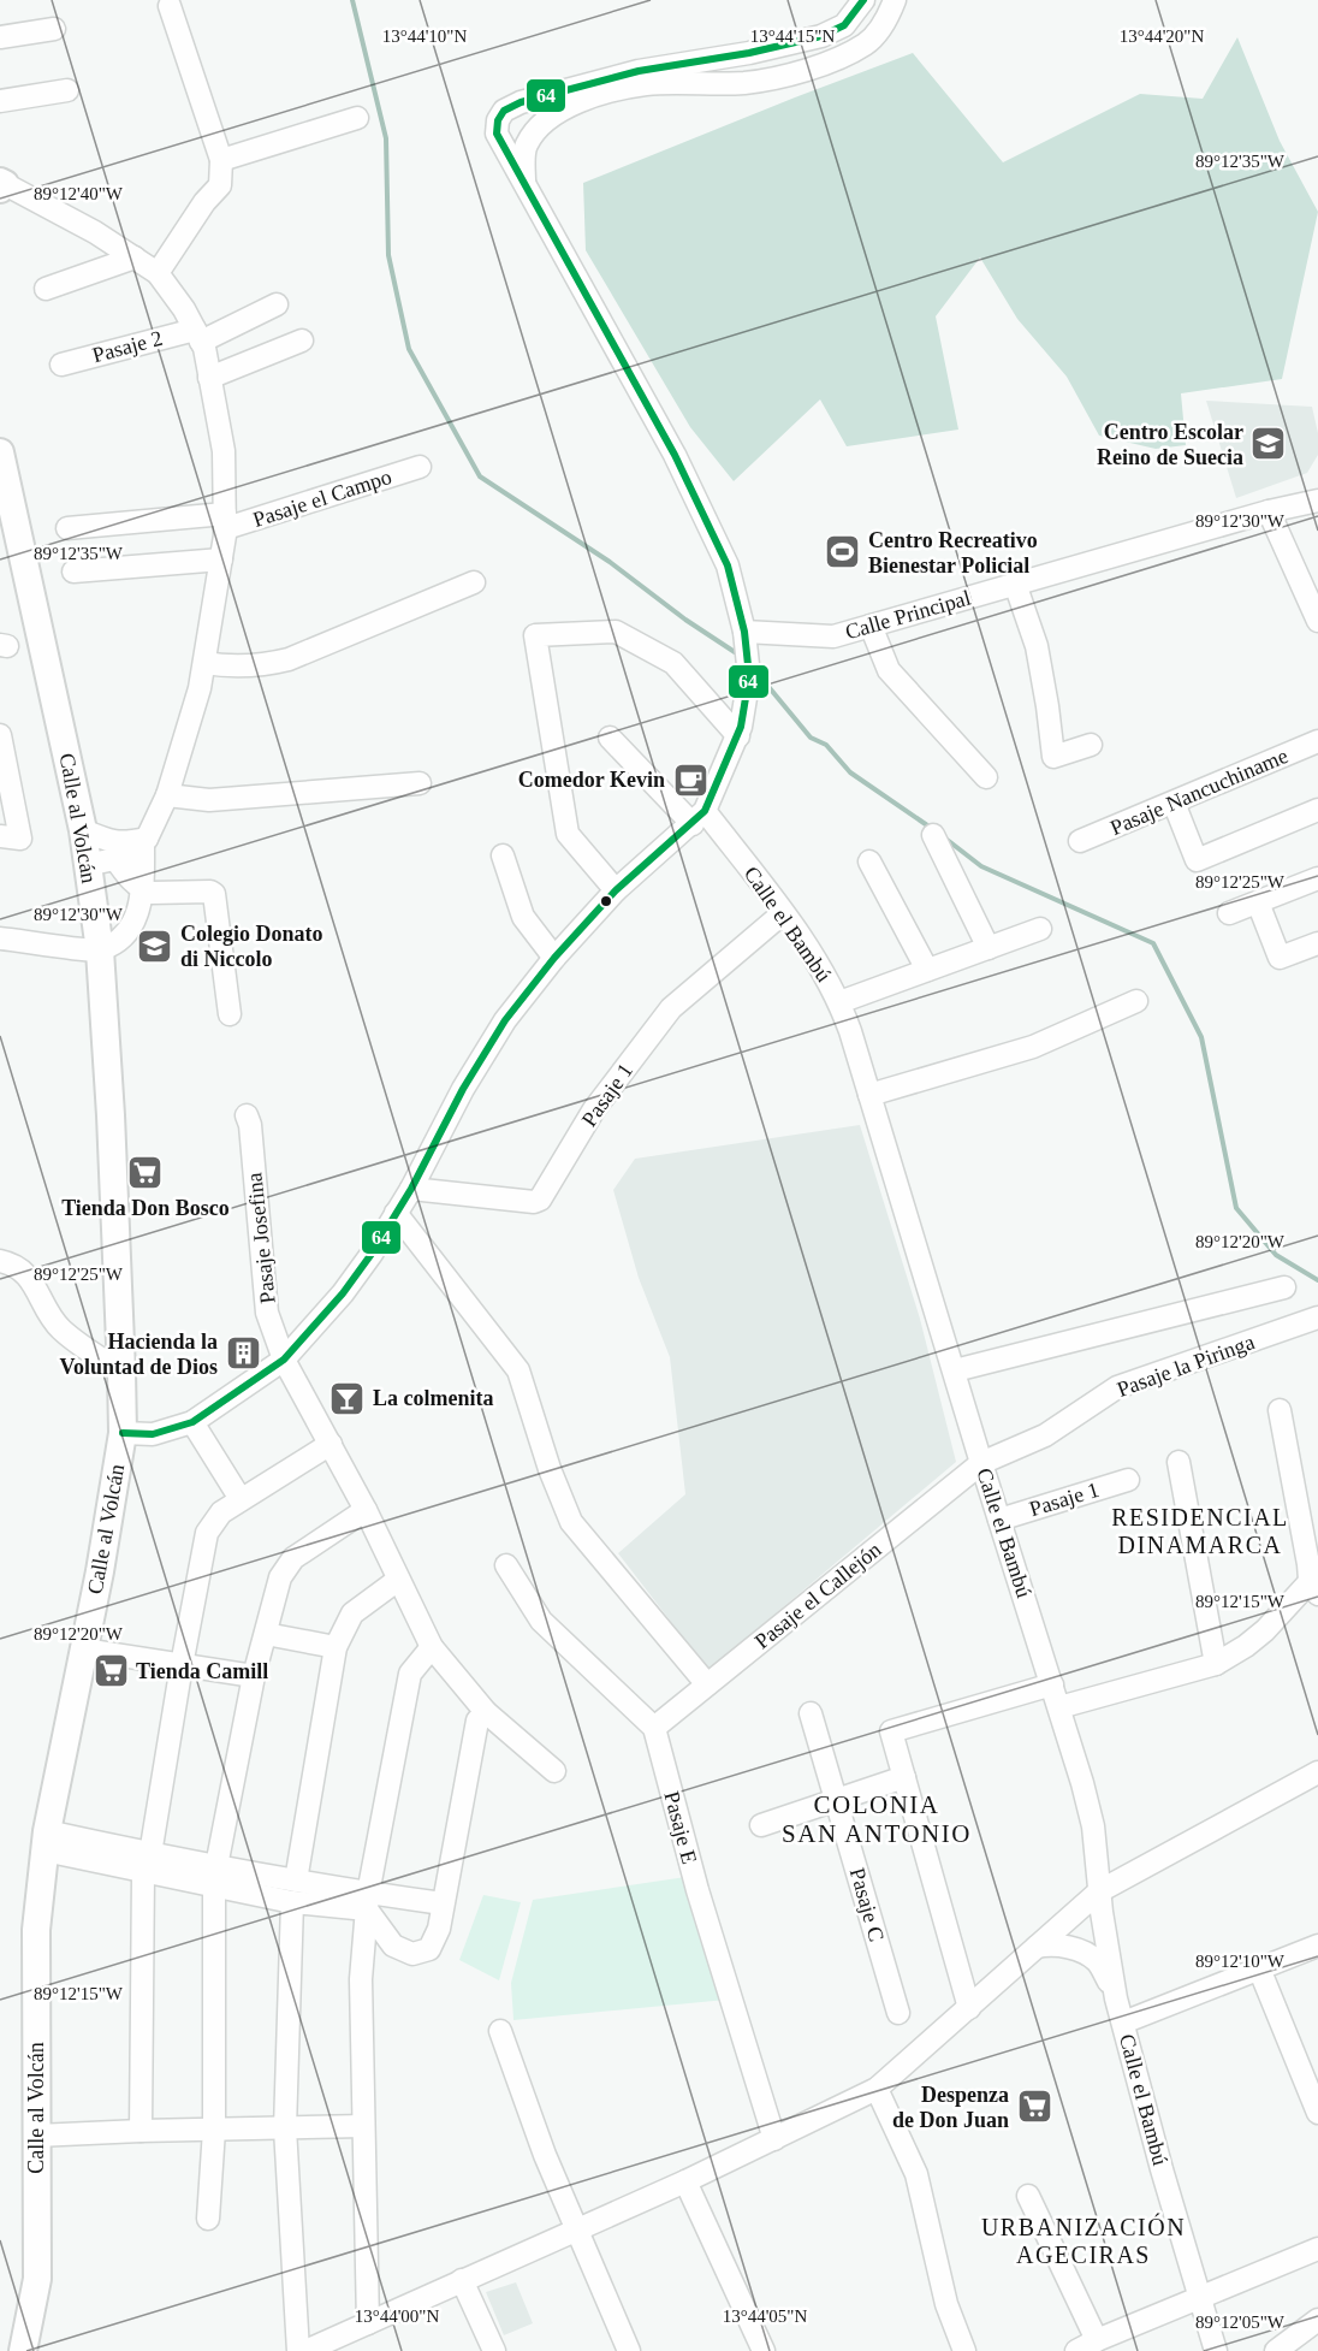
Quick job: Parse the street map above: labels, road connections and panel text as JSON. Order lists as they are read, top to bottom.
{
  "streets": {
    "main road": ["Calle al Volcán"],
    "street": [
      "Pasaje 2",
      "Pasaje el Campo",
      "Calle Principal",
      "Pasaje Nancuchiname",
      "Calle el Bambú",
      "Pasaje 1",
      "Pasaje Josefina",
      "Pasaje la Piringa",
      "Pasaje el Callejón",
      "Pasaje E",
      "Pasaje C"
    ]
  },
  "crossings": [
    ["Calle el Bambú", "Pasaje 1"],
    ["Calle el Bambú", "Pasaje la Piringa"],
    ["Calle el Bambú", "Pasaje el Callejón"],
    ["Pasaje la Piringa", "Pasaje el Callejón"],
    ["Pasaje el Callejón", "Pasaje E"]
  ],
  "districts": ["RESIDENCIAL DINAMARCA", "COLONIA SAN ANTONIO", "URBANIZACIÓN AGECIRAS"],
  "places": {
    "school or university": ["Centro Escolar Reino de Suecia", "Colegio Donato di Niccolo"],
    "sports": ["Centro Recreativo Bienestar Policial"],
    "cafe": ["Comedor Kevin"],
    "supermarket": ["Tienda Don Bosco", "Tienda Camill", "Despenza de Don Juan"],
    "building": ["Hacienda la Voluntad de Dios"],
    "bar": ["La colmenita"]
  },
  "lines": ["transit line 64"],
  "coordinates": [
    "13°44'10\"N",
    "13°44'15\"N",
    "13°44'20\"N",
    "89°12'35\"W",
    "89°12'40\"W",
    "89°12'30\"W",
    "89°12'25\"W",
    "89°12'20\"W",
    "89°12'15\"W",
    "89°12'10\"W",
    "13°44'00\"N",
    "13°44'05\"N",
    "89°12'05\"W"
  ]
}
